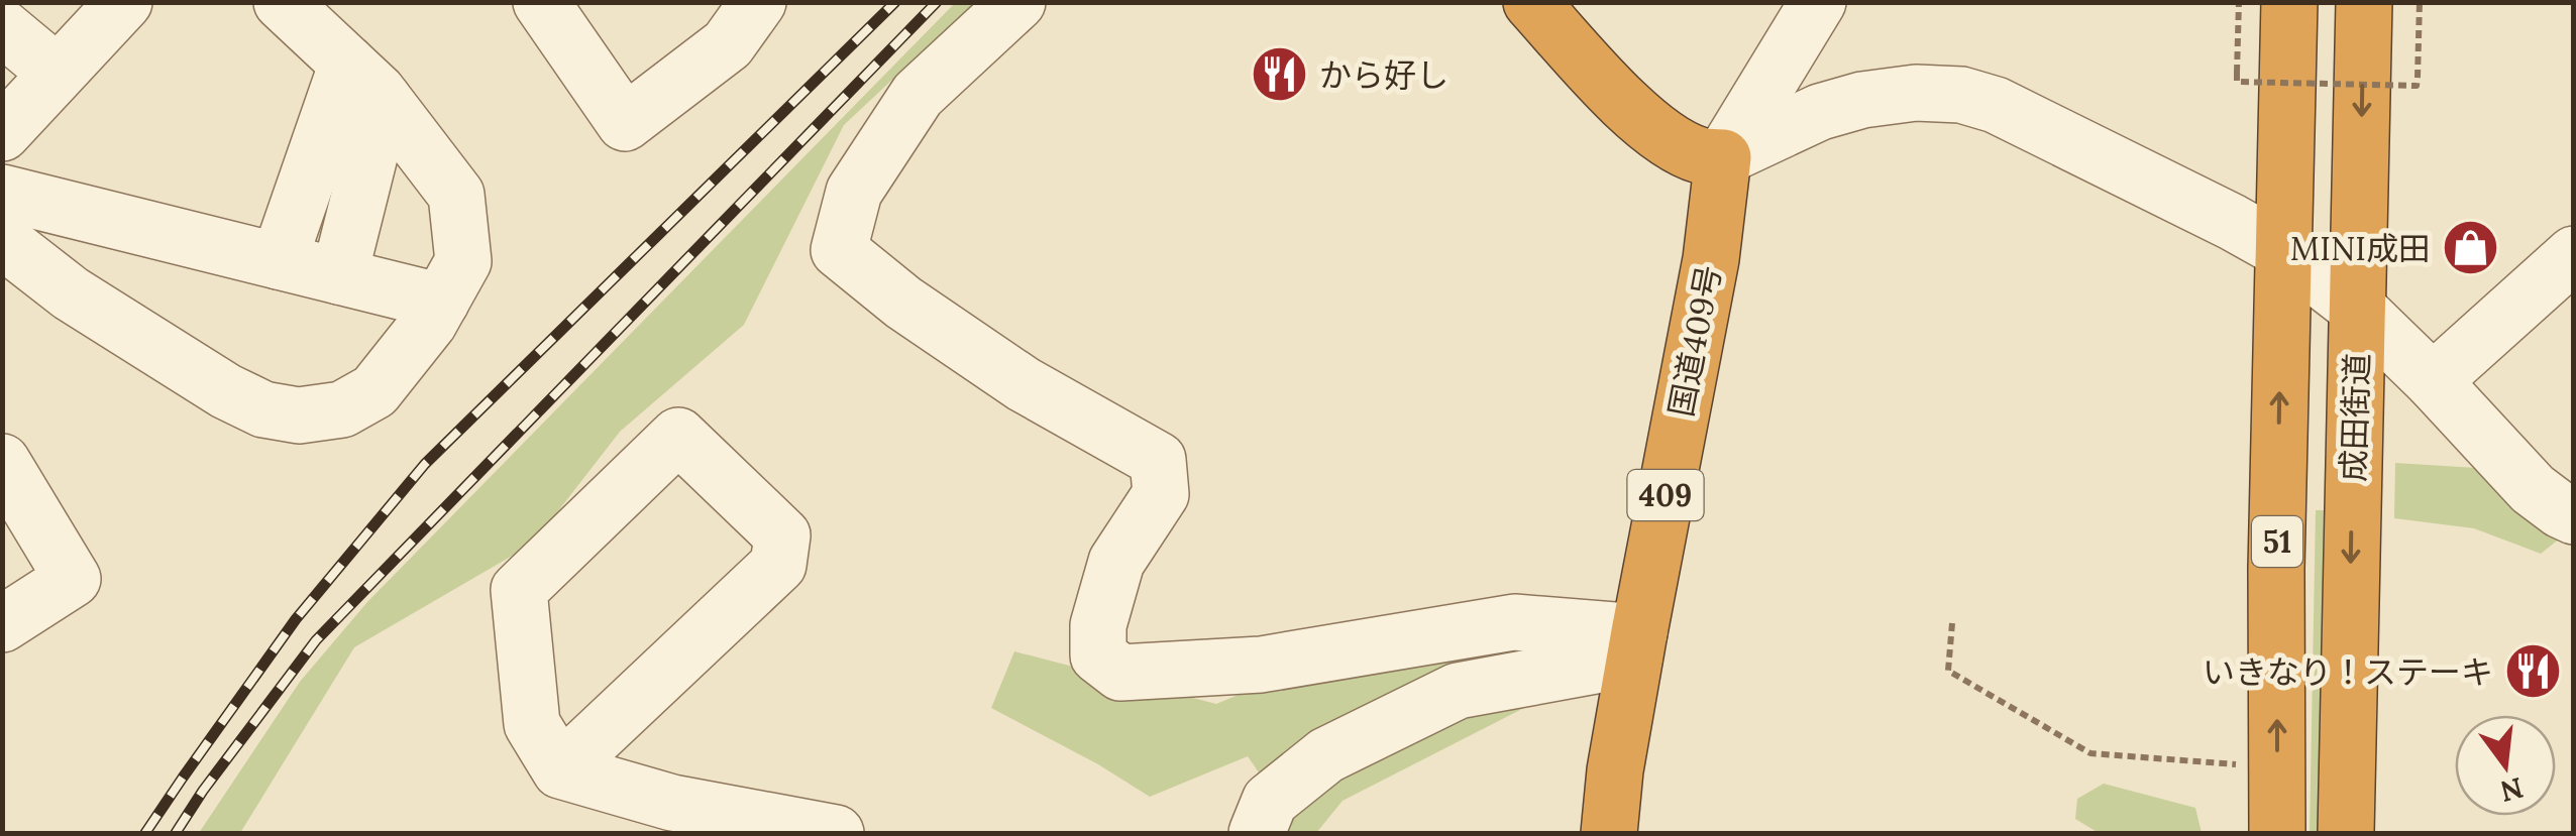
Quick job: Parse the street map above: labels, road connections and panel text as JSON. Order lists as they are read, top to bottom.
{
  "streets": {
    "highway": [
      "国道409号",
      "成田街道",
      "409",
      "51"
    ]
  },
  "places": {
    "restaurant": ["から好し", "いきなり！ステーキ"],
    "shop": ["MINI成田"]
  },
  "north": "bottom"
}
